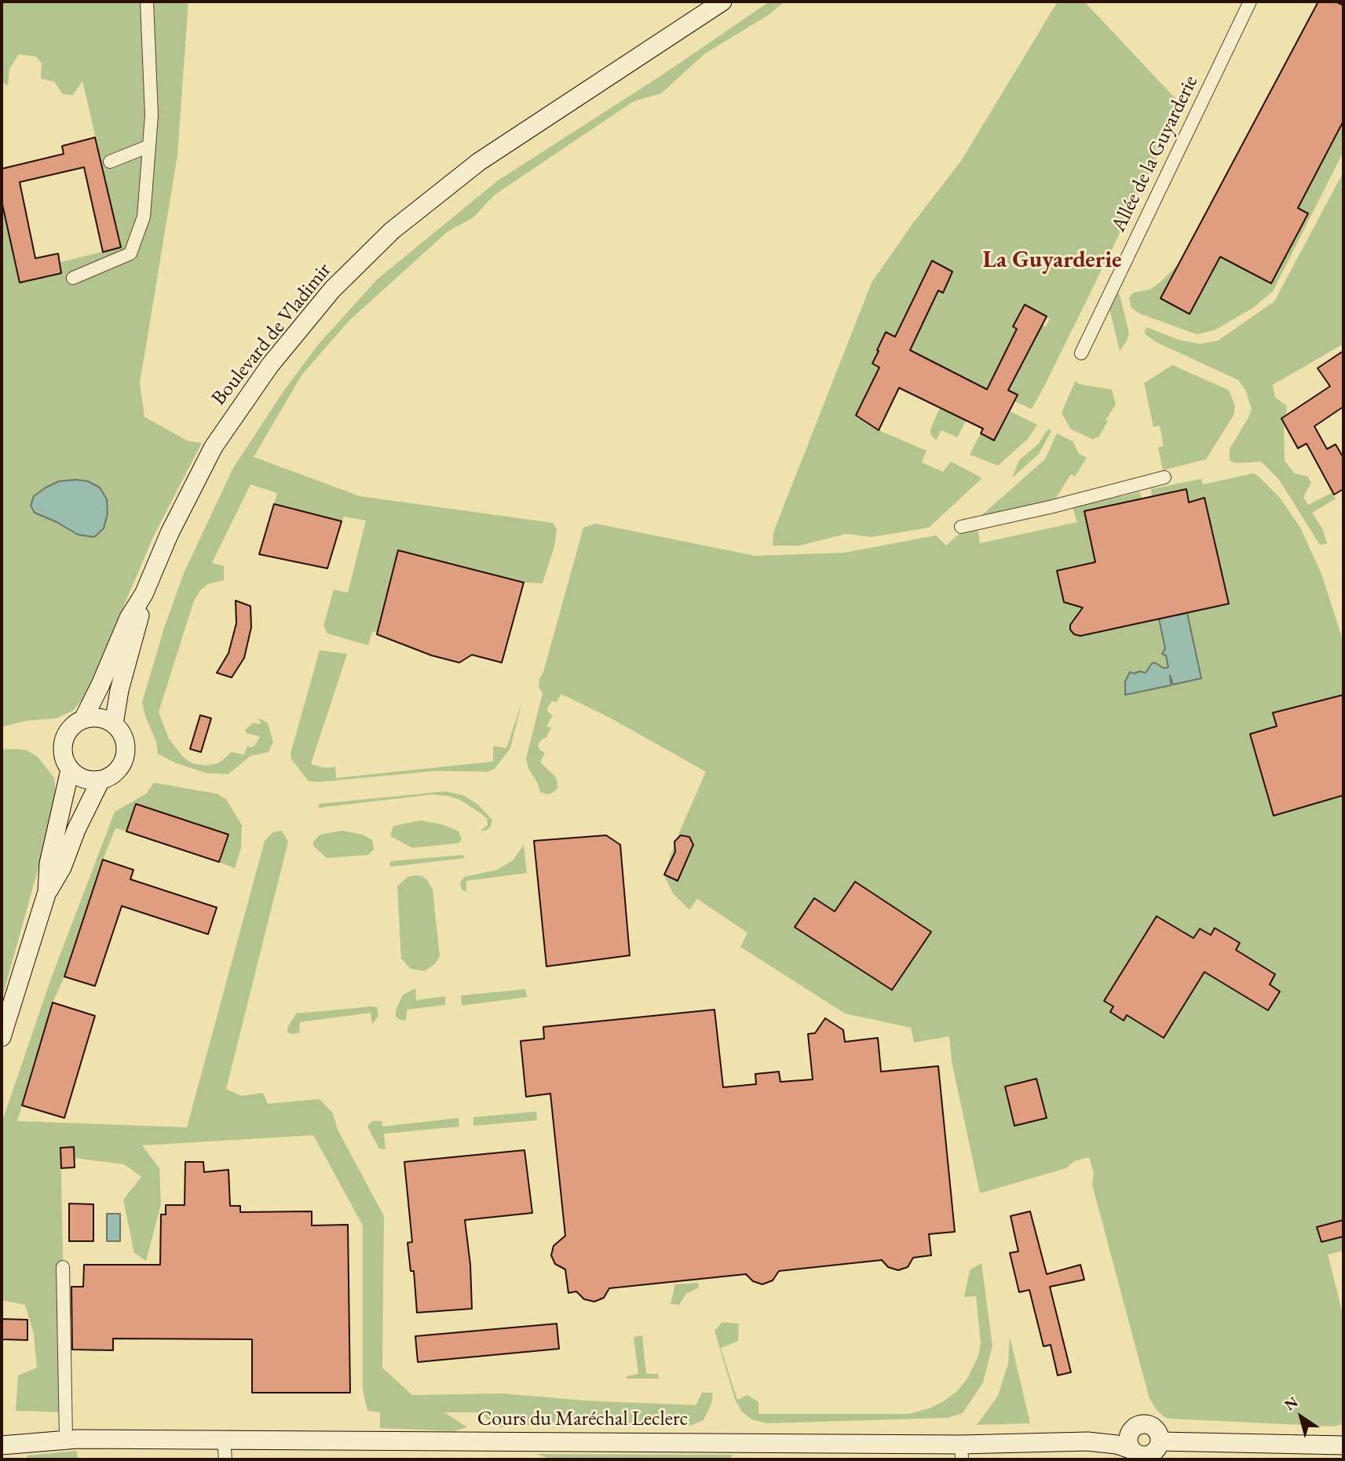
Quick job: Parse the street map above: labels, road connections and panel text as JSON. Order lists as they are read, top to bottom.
{
  "streets": {
    "main road": ["Boulevard de Vladimir", "Cours du Maréchal Leclerc"],
    "street": ["Allée de la Guyarderie"]
  },
  "districts": ["La Guyarderie"],
  "north": "top left"
}
